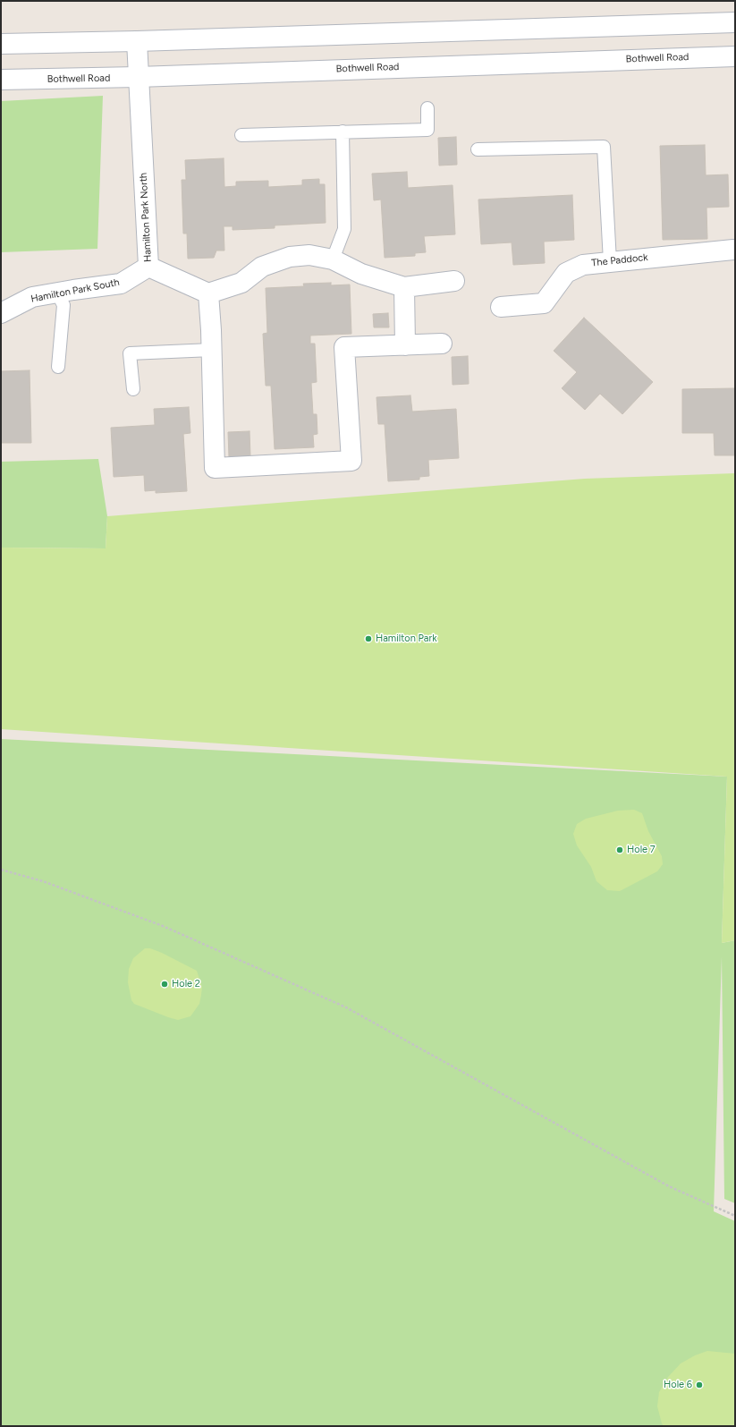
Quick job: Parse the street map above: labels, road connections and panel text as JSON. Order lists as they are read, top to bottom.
{
  "streets": {
    "street": [
      "Bothwell Road",
      "Hamilton Park North",
      "The Paddock",
      "Hamilton Park South"
    ]
  },
  "crossings": [
    ["Bothwell Road", "Hamilton Park North"],
    ["Hamilton Park North", "Hamilton Park South"]
  ],
  "places": [
    "Hamilton Park",
    "Hole 7",
    "Hole 2",
    "Hole 6"
  ]
}
